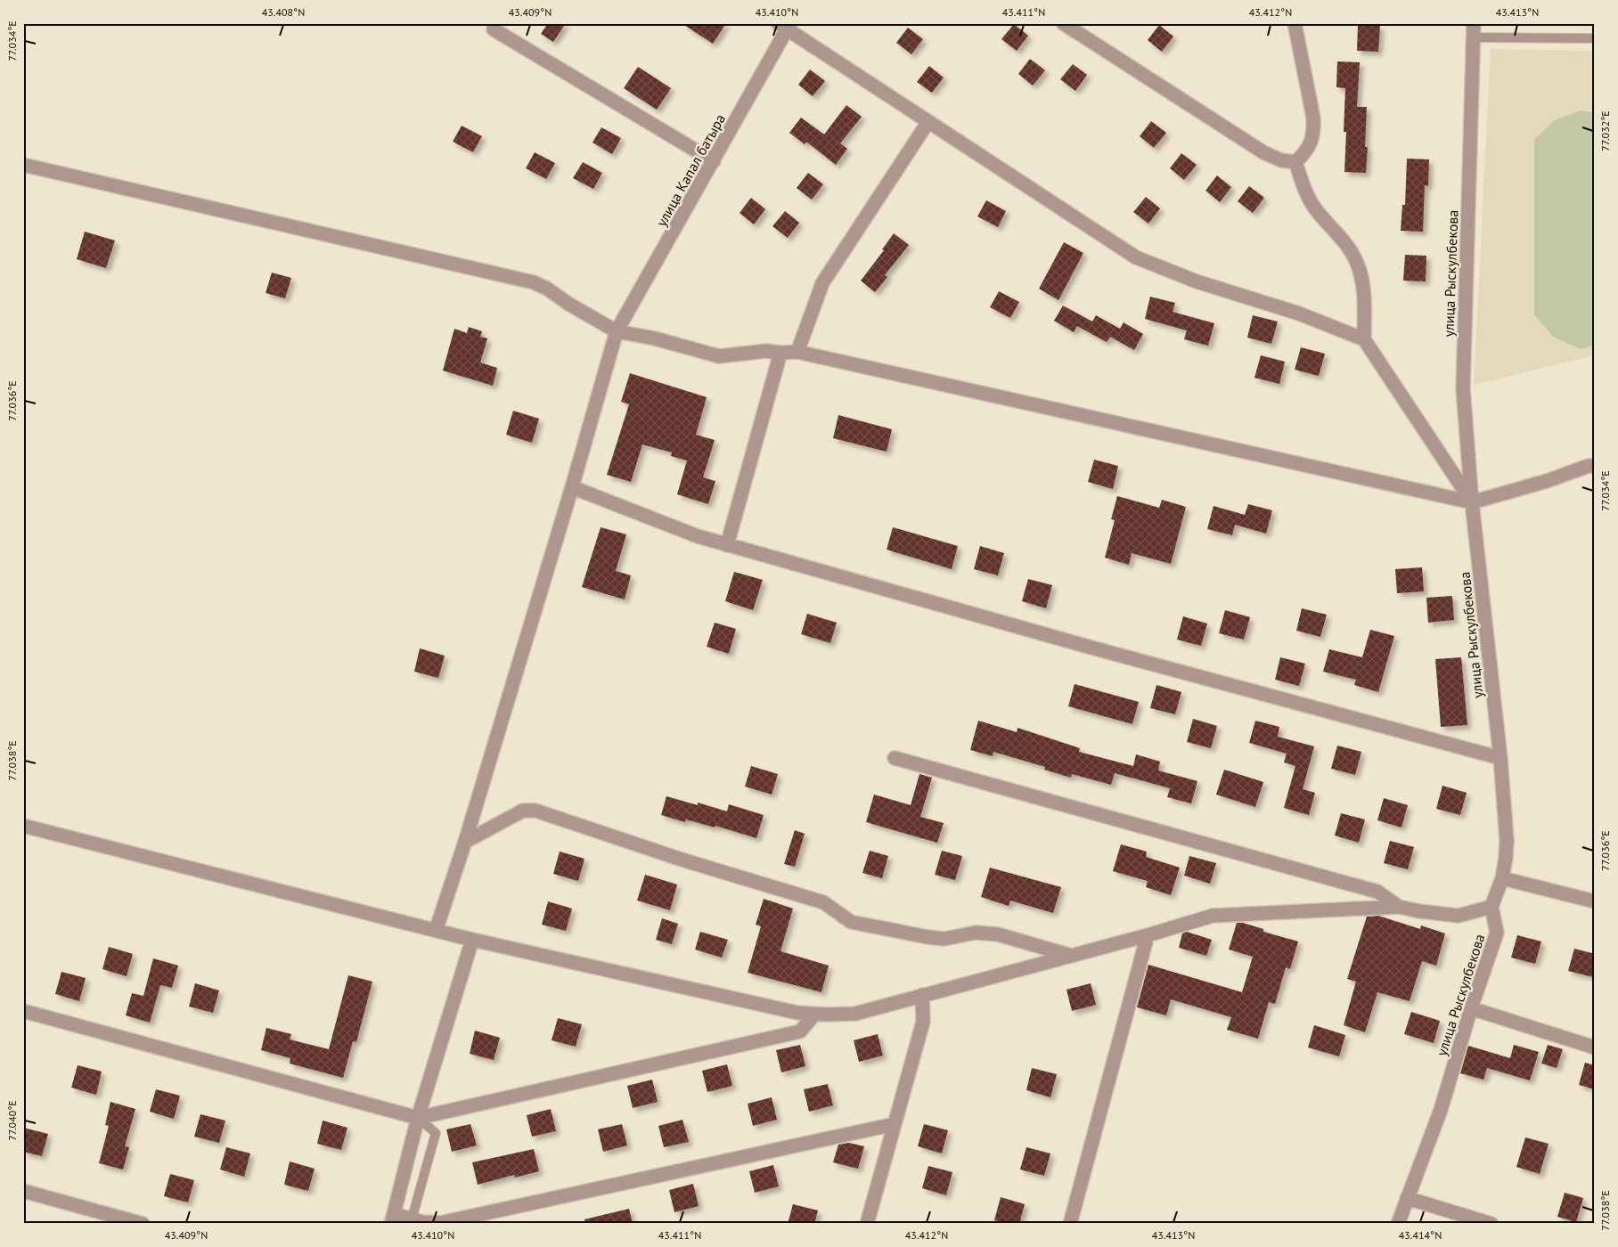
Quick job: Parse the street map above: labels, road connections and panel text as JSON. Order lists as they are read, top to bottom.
{
  "streets": {
    "street": ["улица Капал батыра", "улица Рыскулбекова"]
  },
  "coordinates": [
    "43.408°N",
    "43.409°N",
    "43.410°N",
    "43.411°N",
    "43.412°N",
    "43.413°N",
    "77.034°E",
    "77.032°E",
    "77.036°E",
    "77.038°E",
    "77.040°E",
    "43.414°N"
  ]
}
